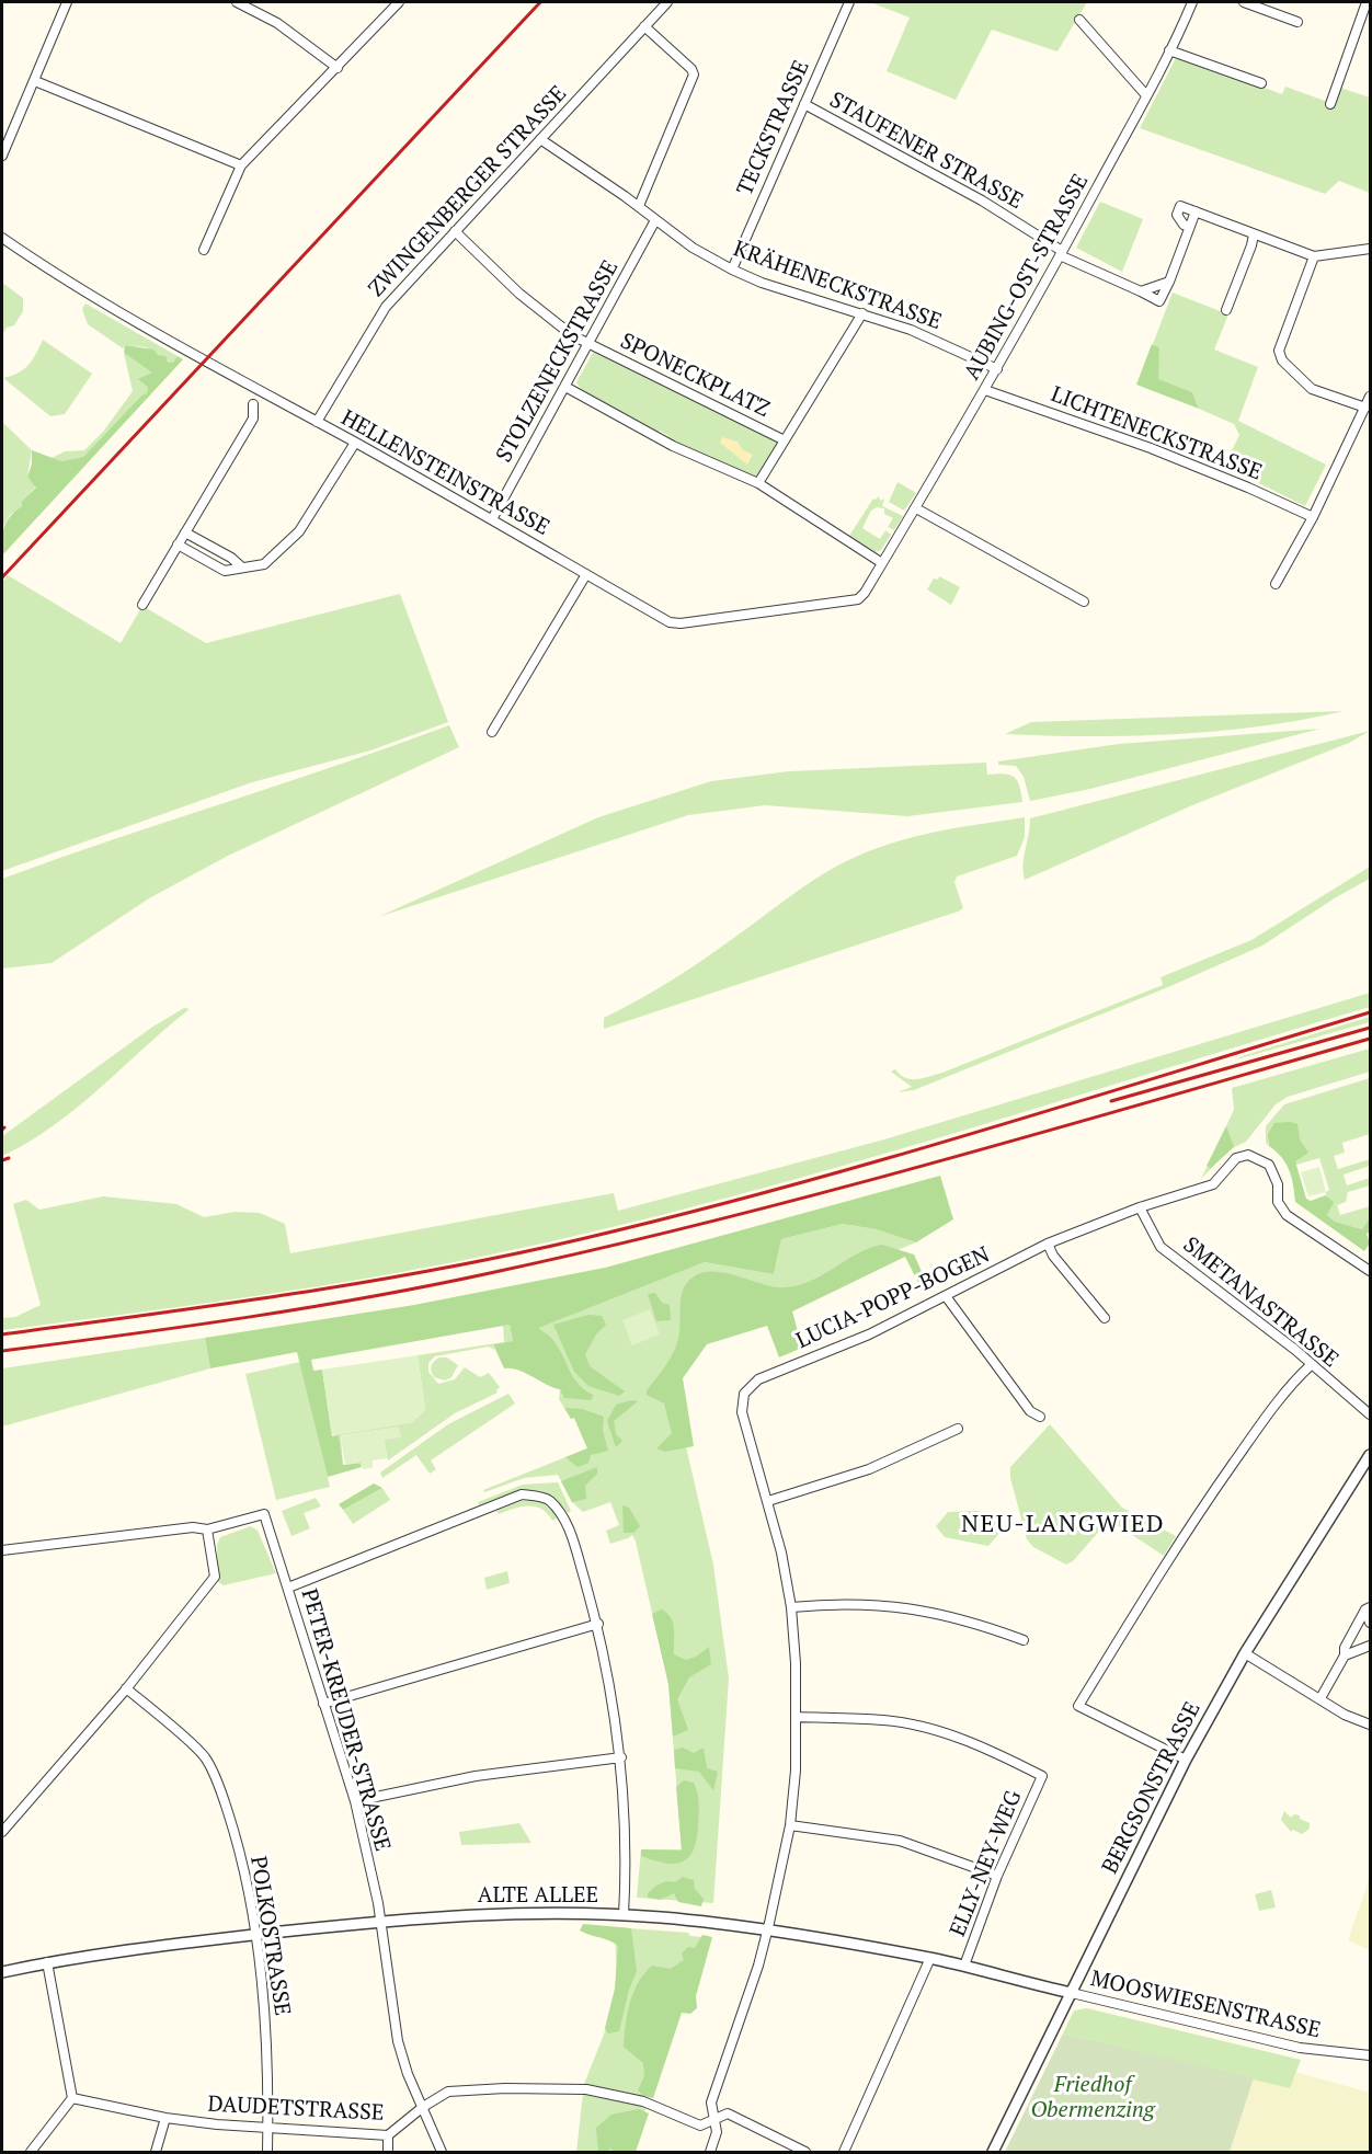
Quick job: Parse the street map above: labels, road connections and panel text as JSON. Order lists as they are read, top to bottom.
{
  "streets": {
    "street": [
      "TECKSTRASSE",
      "STAUFENER STRASSE",
      "ZWINGENBERGER STRASSE",
      "AUBING-OST-STRASSE",
      "KRÄHENECKSTRASSE",
      "STOLZENECKSTRASSE",
      "SPONECKPLATZ",
      "LICHTENECKSTRASSE",
      "HELLENSTEINSTRASSE",
      "LUCIA-POPP-BOGEN",
      "SMETANASTRASSE",
      "PETER-KREUDER-STRASSE",
      "BERGSONSTRASSE",
      "ELLY-NEY-WEG",
      "ALTE ALLEE",
      "POLKOSTRASSE",
      "MOOSWIESENSTRASSE",
      "DAUDETSTRASSE"
    ]
  },
  "crossings": [
    ["TECKSTRASSE", "STAUFENER STRASSE"],
    ["TECKSTRASSE", "KRÄHENECKSTRASSE"],
    ["STAUFENER STRASSE", "AUBING-OST-STRASSE"],
    ["ZWINGENBERGER STRASSE", "KRÄHENECKSTRASSE"],
    ["ZWINGENBERGER STRASSE", "SPONECKPLATZ"],
    ["ZWINGENBERGER STRASSE", "HELLENSTEINSTRASSE"],
    ["AUBING-OST-STRASSE", "KRÄHENECKSTRASSE"],
    ["AUBING-OST-STRASSE", "LICHTENECKSTRASSE"],
    ["AUBING-OST-STRASSE", "HELLENSTEINSTRASSE"],
    ["KRÄHENECKSTRASSE", "STOLZENECKSTRASSE"],
    ["STOLZENECKSTRASSE", "SPONECKPLATZ"],
    ["STOLZENECKSTRASSE", "HELLENSTEINSTRASSE"],
    ["LUCIA-POPP-BOGEN", "SMETANASTRASSE"],
    ["LUCIA-POPP-BOGEN", "ELLY-NEY-WEG"],
    ["LUCIA-POPP-BOGEN", "ALTE ALLEE"],
    ["LUCIA-POPP-BOGEN", "DAUDETSTRASSE"],
    ["PETER-KREUDER-STRASSE", "ALTE ALLEE"],
    ["PETER-KREUDER-STRASSE", "DAUDETSTRASSE"],
    ["BERGSONSTRASSE", "ALTE ALLEE"],
    ["BERGSONSTRASSE", "MOOSWIESENSTRASSE"],
    ["ELLY-NEY-WEG", "ALTE ALLEE"],
    ["ALTE ALLEE", "POLKOSTRASSE"],
    ["ALTE ALLEE", "MOOSWIESENSTRASSE"],
    ["POLKOSTRASSE", "DAUDETSTRASSE"]
  ],
  "districts": ["NEU-LANGWIED"],
  "parks": ["Friedhof Obermenzing"]
}
